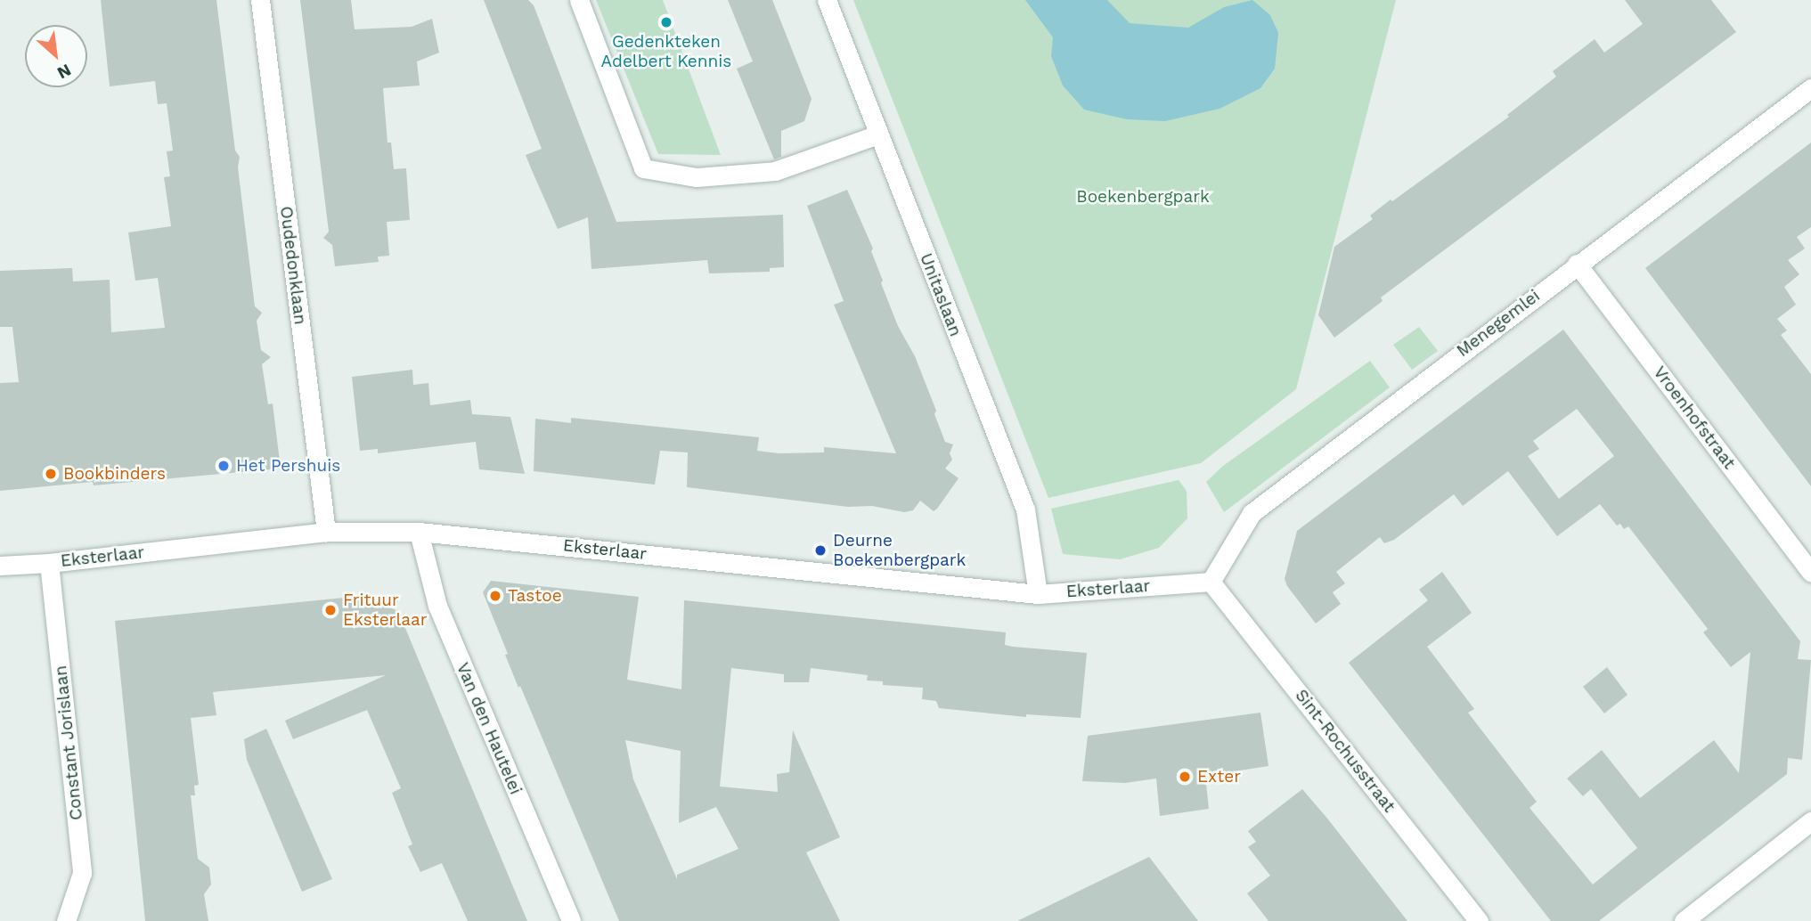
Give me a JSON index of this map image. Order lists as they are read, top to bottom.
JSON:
{
  "streets": {
    "street": [
      "Oudedonklaan",
      "Unitaslaan",
      "Menegemlei",
      "Vroenhofstraat",
      "Eksterlaar",
      "Van den Hautelei",
      "Constant Jorislaan",
      "Sint-Rochusstraat"
    ]
  },
  "crossings": [
    ["Oudedonklaan", "Eksterlaar"],
    ["Unitaslaan", "Eksterlaar"],
    ["Menegemlei", "Vroenhofstraat"],
    ["Menegemlei", "Eksterlaar"],
    ["Menegemlei", "Sint-Rochusstraat"],
    ["Eksterlaar", "Van den Hautelei"],
    ["Eksterlaar", "Constant Jorislaan"],
    ["Eksterlaar", "Sint-Rochusstraat"]
  ],
  "parks": ["Boekenbergpark"],
  "places": [
    "Gedenkteken Adelbert Kennis",
    "Het Pershuis",
    "Bookbinders",
    "Deurne Boekenbergpark",
    "Tastoe",
    "Frituur Eksterlaar",
    "Exter"
  ],
  "north": "bottom right"
}
